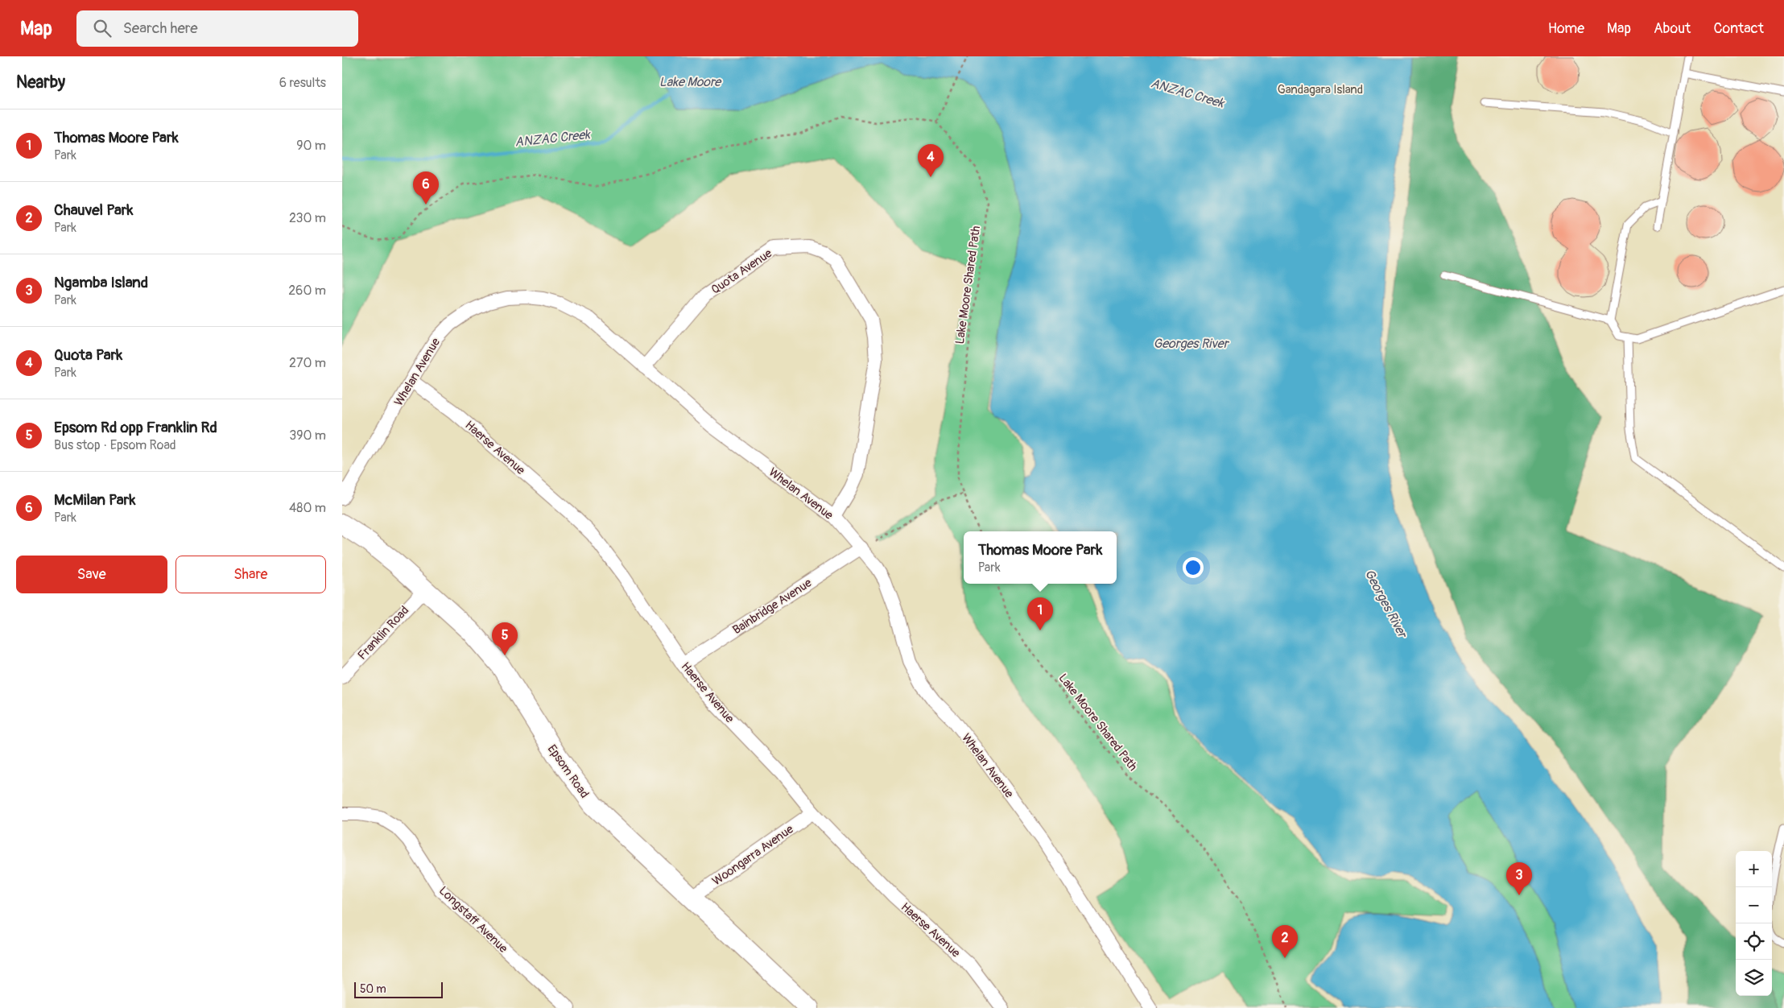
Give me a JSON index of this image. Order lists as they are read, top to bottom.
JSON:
{
  "streets": {
    "street": [
      "Quota Avenue",
      "Whelan Avenue",
      "Haerse Avenue",
      "Bainbridge Avenue",
      "Franklin Road",
      "Epsom Road",
      "Woongarra Avenue",
      "Longstaff Avenue"
    ],
    "path": ["Lake Moore Shared Path"]
  },
  "crossings": [
    ["Quota Avenue", "Whelan Avenue"],
    ["Whelan Avenue", "Haerse Avenue"],
    ["Whelan Avenue", "Bainbridge Avenue"],
    ["Haerse Avenue", "Bainbridge Avenue"],
    ["Haerse Avenue", "Woongarra Avenue"],
    ["Franklin Road", "Epsom Road"],
    ["Epsom Road", "Woongarra Avenue"]
  ],
  "water": ["Lake Moore", "ANZAC Creek", "Georges River"],
  "parks": ["Gandagara Island"],
  "scale_bar": "50 m",
  "page": {
    "header": "Map",
    "search": "Search here",
    "nav": [
      "Home",
      "Map",
      "About",
      "Contact"
    ],
    "heading": ["Nearby", "6 results"],
    "list": [
      {
        "mark": "1",
        "name": "Thomas Moore Park",
        "note": "Park",
        "value": "90 m"
      },
      {
        "mark": "2",
        "name": "Chauvel Park",
        "note": "Park",
        "value": "230 m"
      },
      {
        "mark": "3",
        "name": "Ngamba Island",
        "note": "Park",
        "value": "260 m"
      },
      {
        "mark": "4",
        "name": "Quota Park",
        "note": "Park",
        "value": "270 m"
      },
      {
        "mark": "5",
        "name": "Epsom Rd opp Franklin Rd",
        "note": "Bus stop · Epsom Road",
        "value": "390 m"
      },
      {
        "mark": "6",
        "name": "McMilan Park",
        "note": "Park",
        "value": "480 m"
      }
    ],
    "pins": [
      "4",
      "6",
      "1",
      "5",
      "3",
      "2"
    ],
    "popup": ["Thomas Moore Park", "Park"],
    "buttons": ["Save", "Share"],
    "map_buttons": ["+", "−"],
    "scale": "50 m"
  }
}
